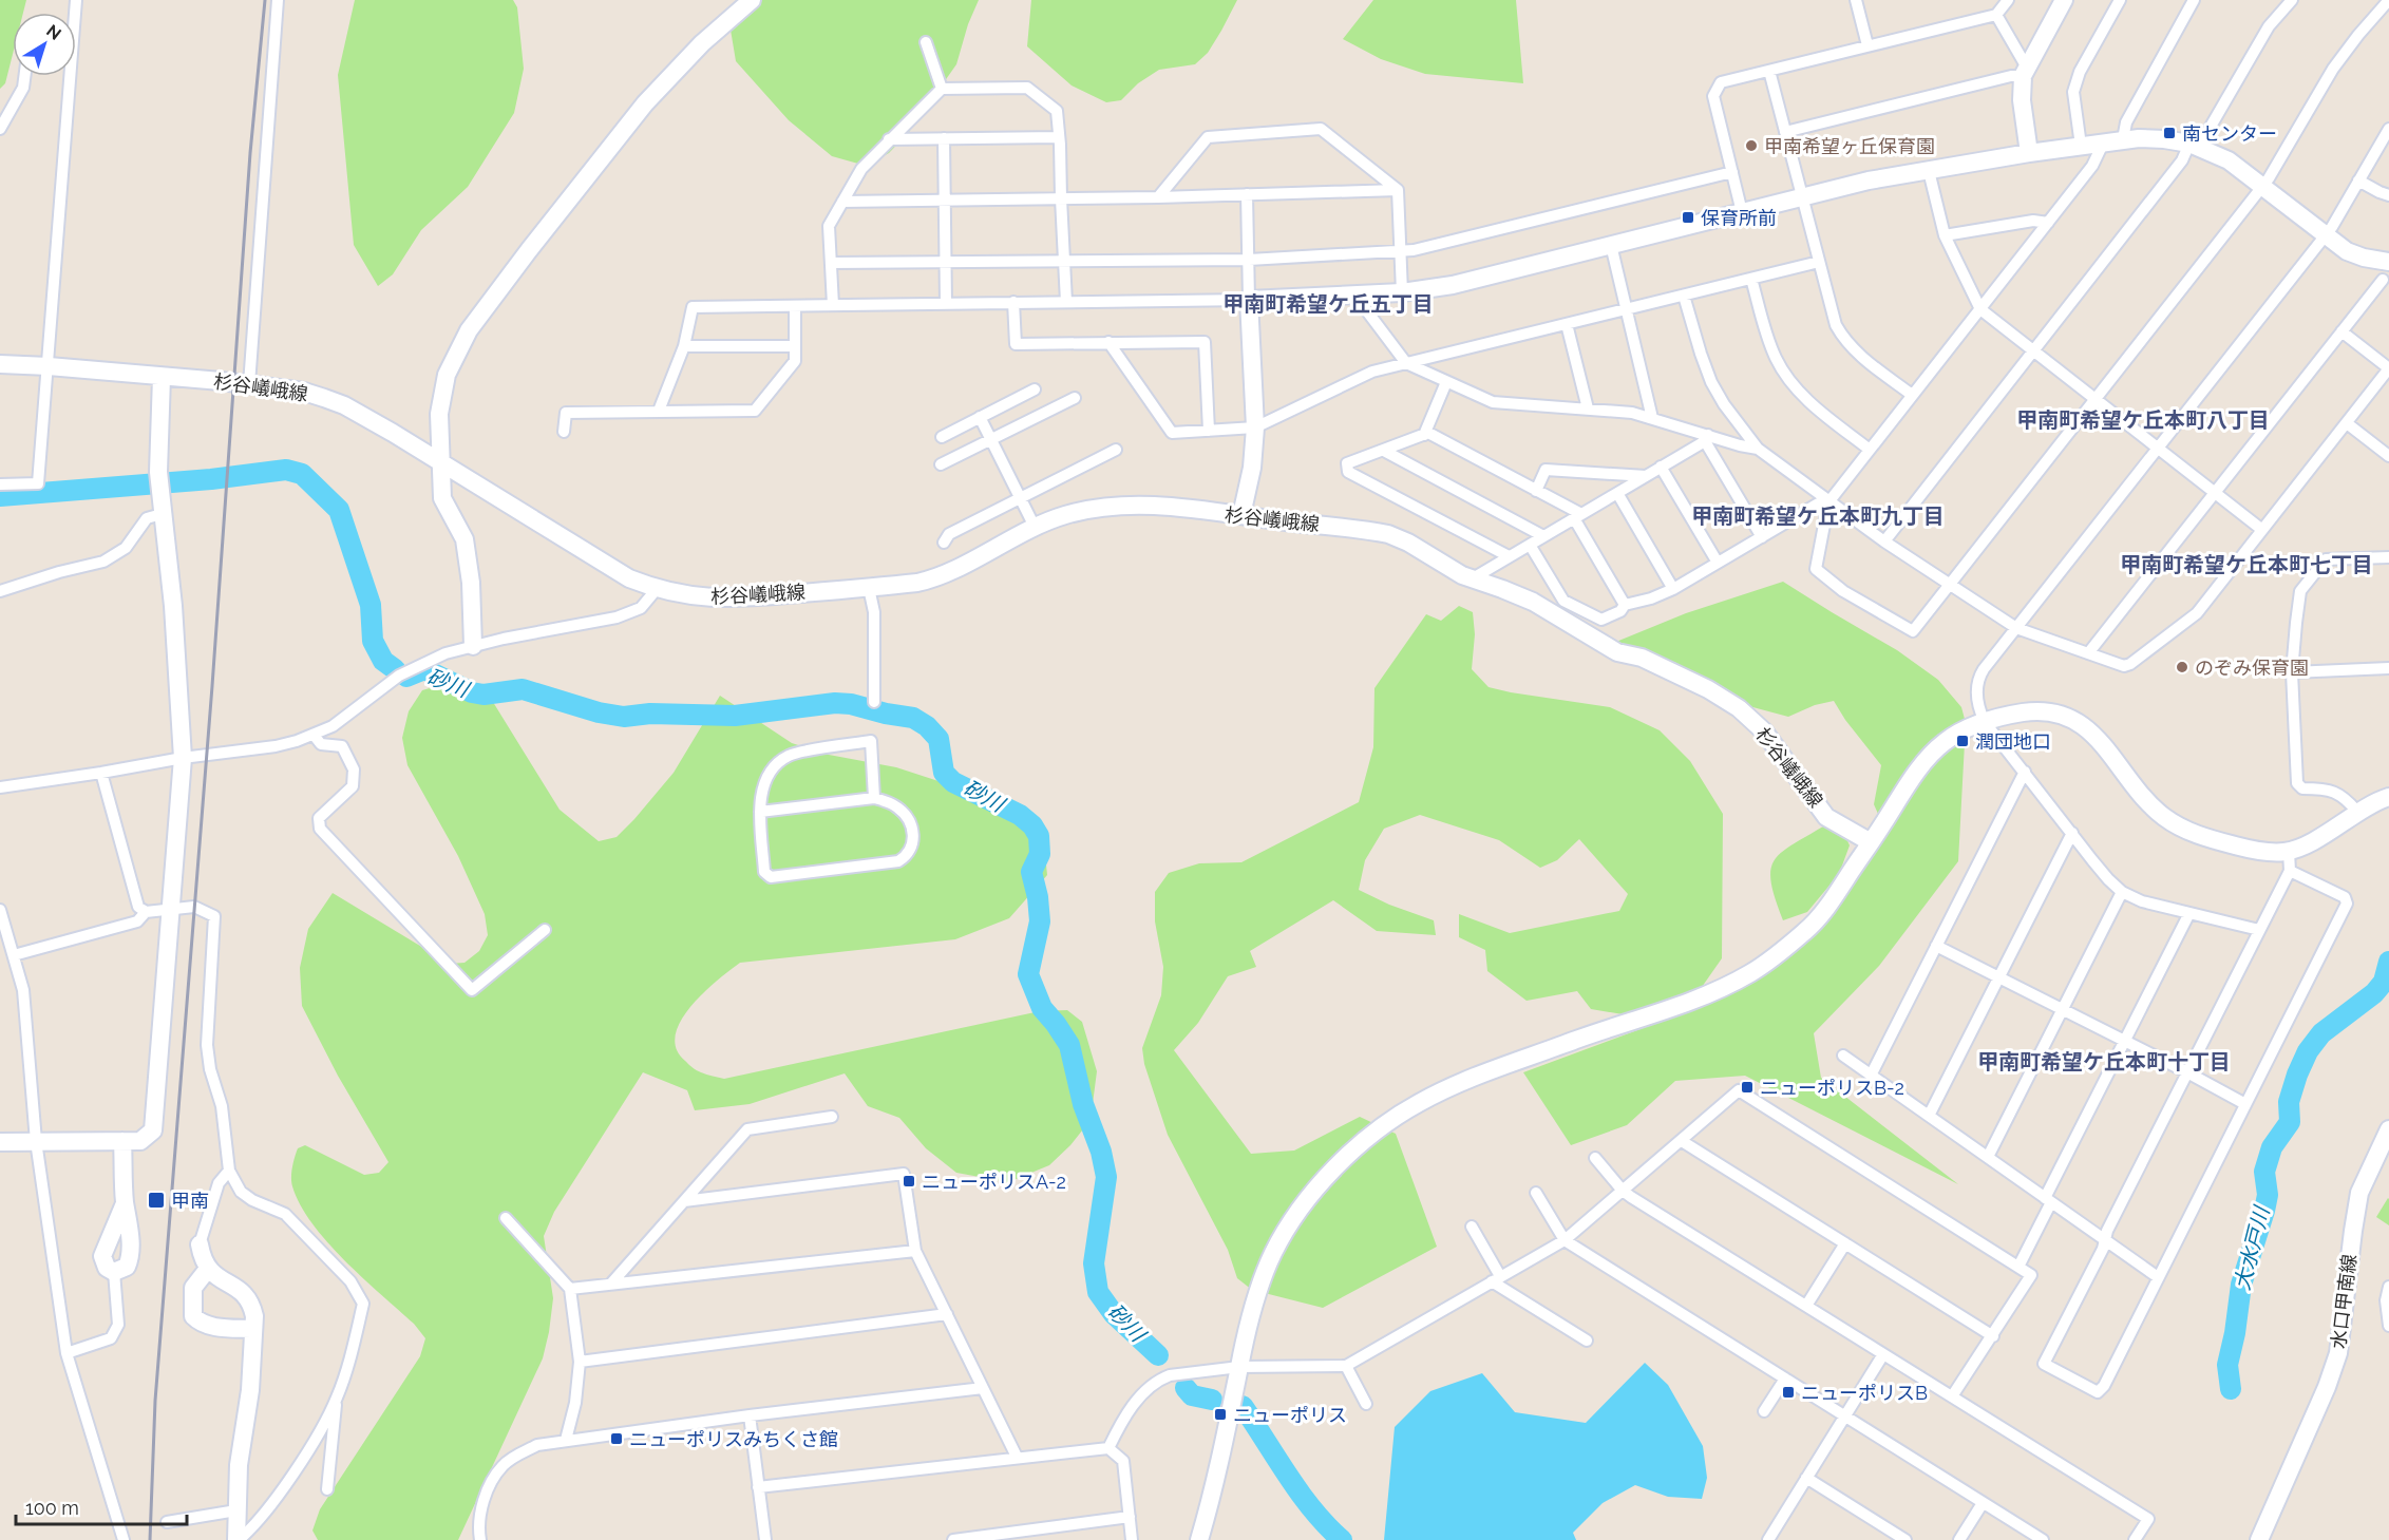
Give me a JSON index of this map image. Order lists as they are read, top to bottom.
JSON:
{
  "streets": {
    "street": ["杉谷嶬峨線", "水口甲南線"]
  },
  "districts": [
    "甲南町希望ケ丘五丁目",
    "甲南町希望ケ丘本町八丁目",
    "甲南町希望ケ丘本町九丁目",
    "甲南町希望ケ丘本町七丁目",
    "甲南町希望ケ丘本町十丁目"
  ],
  "water": ["砂川", "大水戸川"],
  "places": {
    "transit": [
      "南センター",
      "保育所前",
      "潤団地口",
      "ニューポリスB-2",
      "ニューポリスA-2",
      "甲南",
      "ニューポリスB",
      "ニューポリス",
      "ニューポリスみちくさ館"
    ],
    "other": ["甲南希望ヶ丘保育園", "のぞみ保育園"]
  },
  "scale_bar": "100 m",
  "north": "top right"
}
